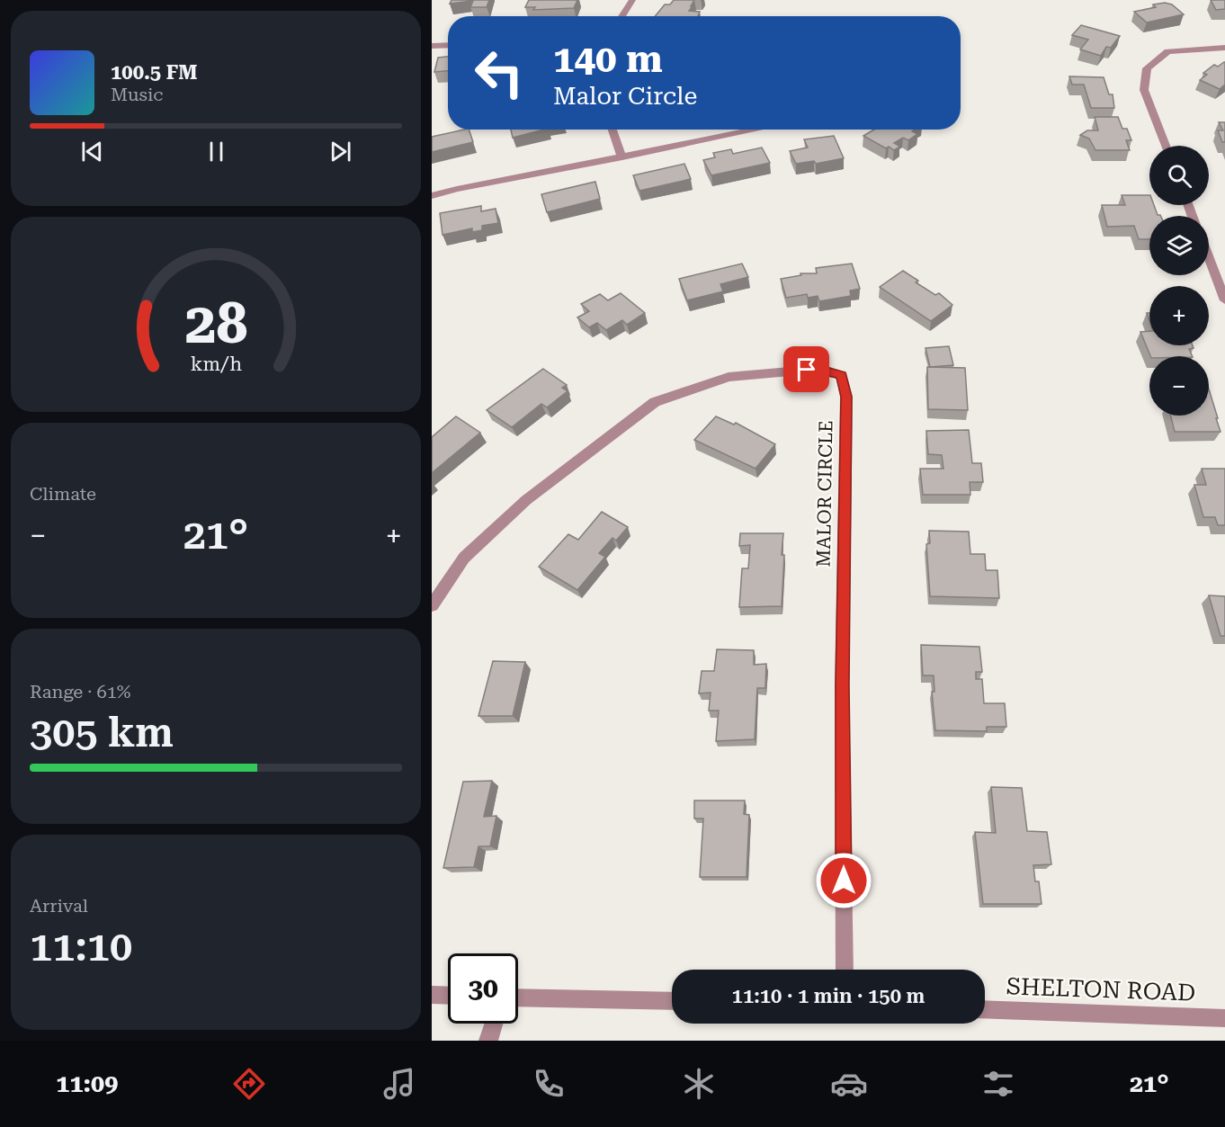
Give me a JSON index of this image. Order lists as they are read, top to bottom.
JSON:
{
  "streets": {
    "street": ["MALOR CIRCLE", "SHELTON ROAD"]
  },
  "page": {
    "turn": ["140 m", "Malor Circle"],
    "song": ["100.5 FM", "Music"],
    "map_buttons": ["+", "−"],
    "tile": [
      "Climate",
      ["Range · 61%", "305 km"],
      ["Arrival", "11:10"]
    ],
    "heat": ["−", "21°", "+"],
    "limit": "30",
    "trip": "11:10 · 1 min · 150 m",
    "tabs": ["11:09", "21°"],
    "gauge": ["28", "km/h"]
  }
}
